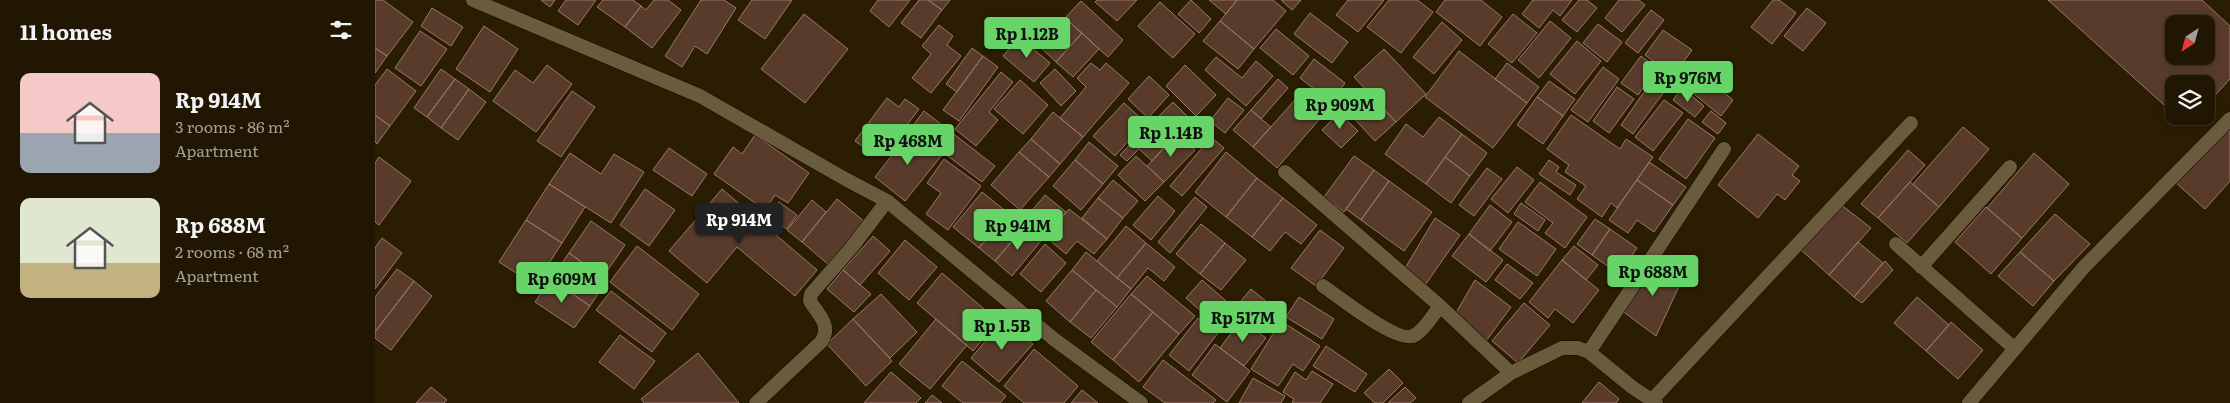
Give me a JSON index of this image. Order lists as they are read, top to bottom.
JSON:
{
  "north": "bottom left",
  "page": {
    "heading": "11 homes",
    "price": [
      "Rp 1.12B",
      "Rp 976M",
      "Rp 909M",
      "Rp 1.14B",
      "Rp 468M",
      "Rp 914M",
      "Rp 941M",
      "Rp 688M",
      "Rp 609M",
      "Rp 517M",
      "Rp 1.5B"
    ],
    "list": [
      {
        "name": "Rp 914M",
        "note": "3 rooms · 86 m² · Apartment"
      },
      {
        "name": "Rp 688M",
        "note": "2 rooms · 68 m² · Apartment"
      }
    ]
  }
}
